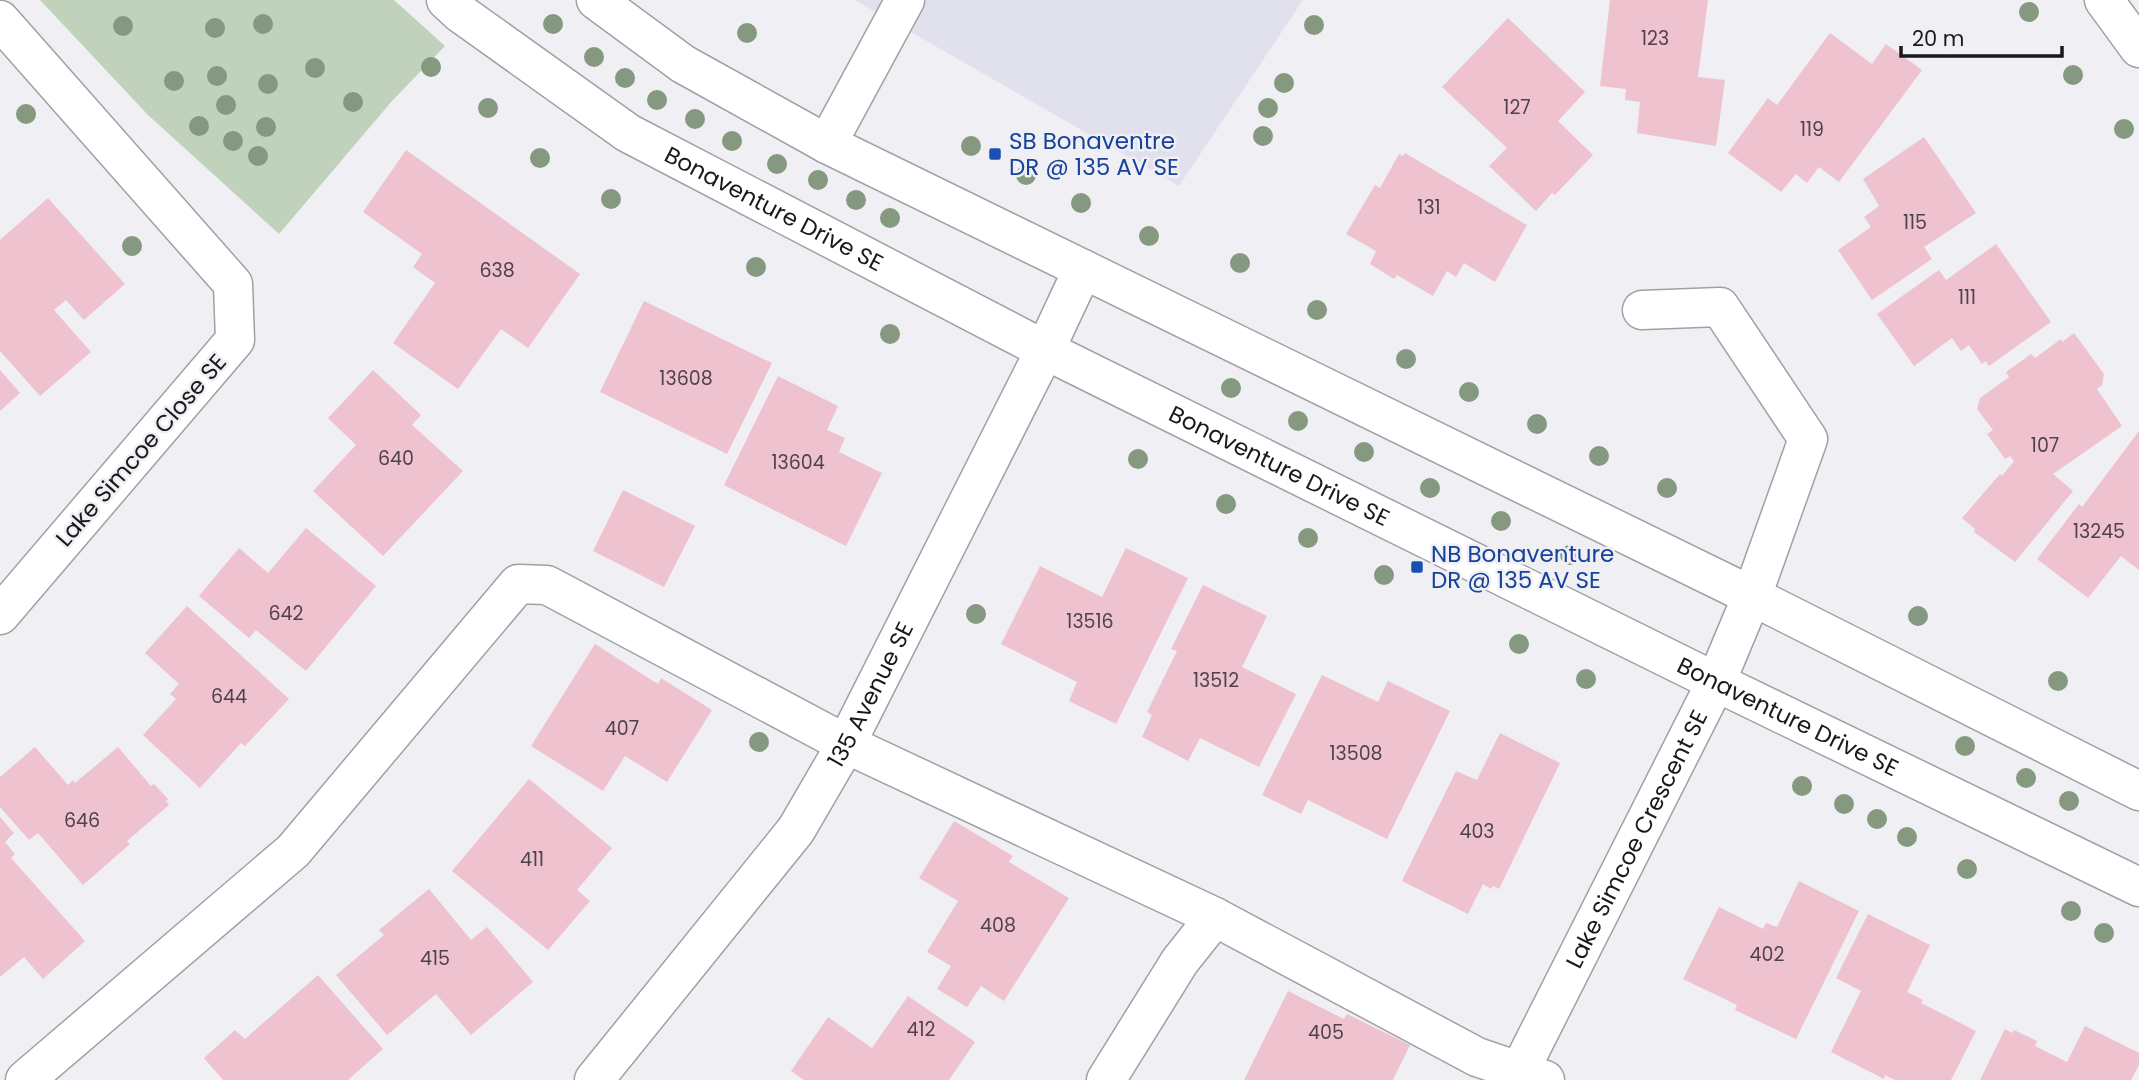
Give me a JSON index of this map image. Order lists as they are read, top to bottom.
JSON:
{
  "streets": {
    "street": [
      "Bonaventure Drive SE",
      "Lake Simcoe Close SE",
      "135 Avenue SE",
      "Lake Simcoe Crescent SE"
    ]
  },
  "crossings": [
    ["Bonaventure Drive SE", "135 Avenue SE"],
    ["Bonaventure Drive SE", "Lake Simcoe Crescent SE"]
  ],
  "places": {
    "transit": ["SB Bonaventre DR @ 135 AV SE", "NB Bonaventure DR @ 135 AV SE"]
  },
  "house_numbers": [
    "123",
    "127",
    "119",
    "131",
    "115",
    "638",
    "111",
    "13608",
    "107",
    "640",
    "13604",
    "13245",
    "642",
    "13516",
    "13512",
    "644",
    "407",
    "13508",
    "646",
    "403",
    "411",
    "408",
    "402",
    "415",
    "412",
    "405"
  ],
  "scale_bar": "20 m"
}
